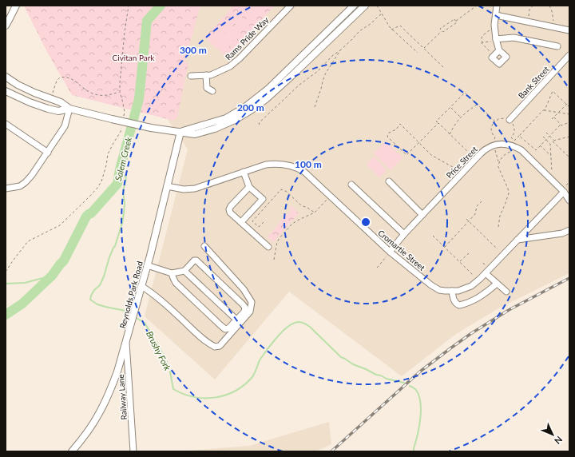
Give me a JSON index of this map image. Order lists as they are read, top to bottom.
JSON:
{
  "streets": {
    "main road": ["Reynolds Park Road"],
    "street": [
      "Rams Pride Way",
      "Bank Street",
      "Price Street",
      "Cromartie Street",
      "Railway Lane"
    ]
  },
  "crossings": [
    ["Price Street", "Cromartie Street"],
    ["Cromartie Street", "Reynolds Park Road"],
    ["Reynolds Park Road", "Railway Lane"]
  ],
  "water": ["Salem Creek", "Brushy Fork"],
  "parks": ["Civitan Park"],
  "north": "bottom right",
  "rings": ["300 m", "200 m", "100 m"]
}
